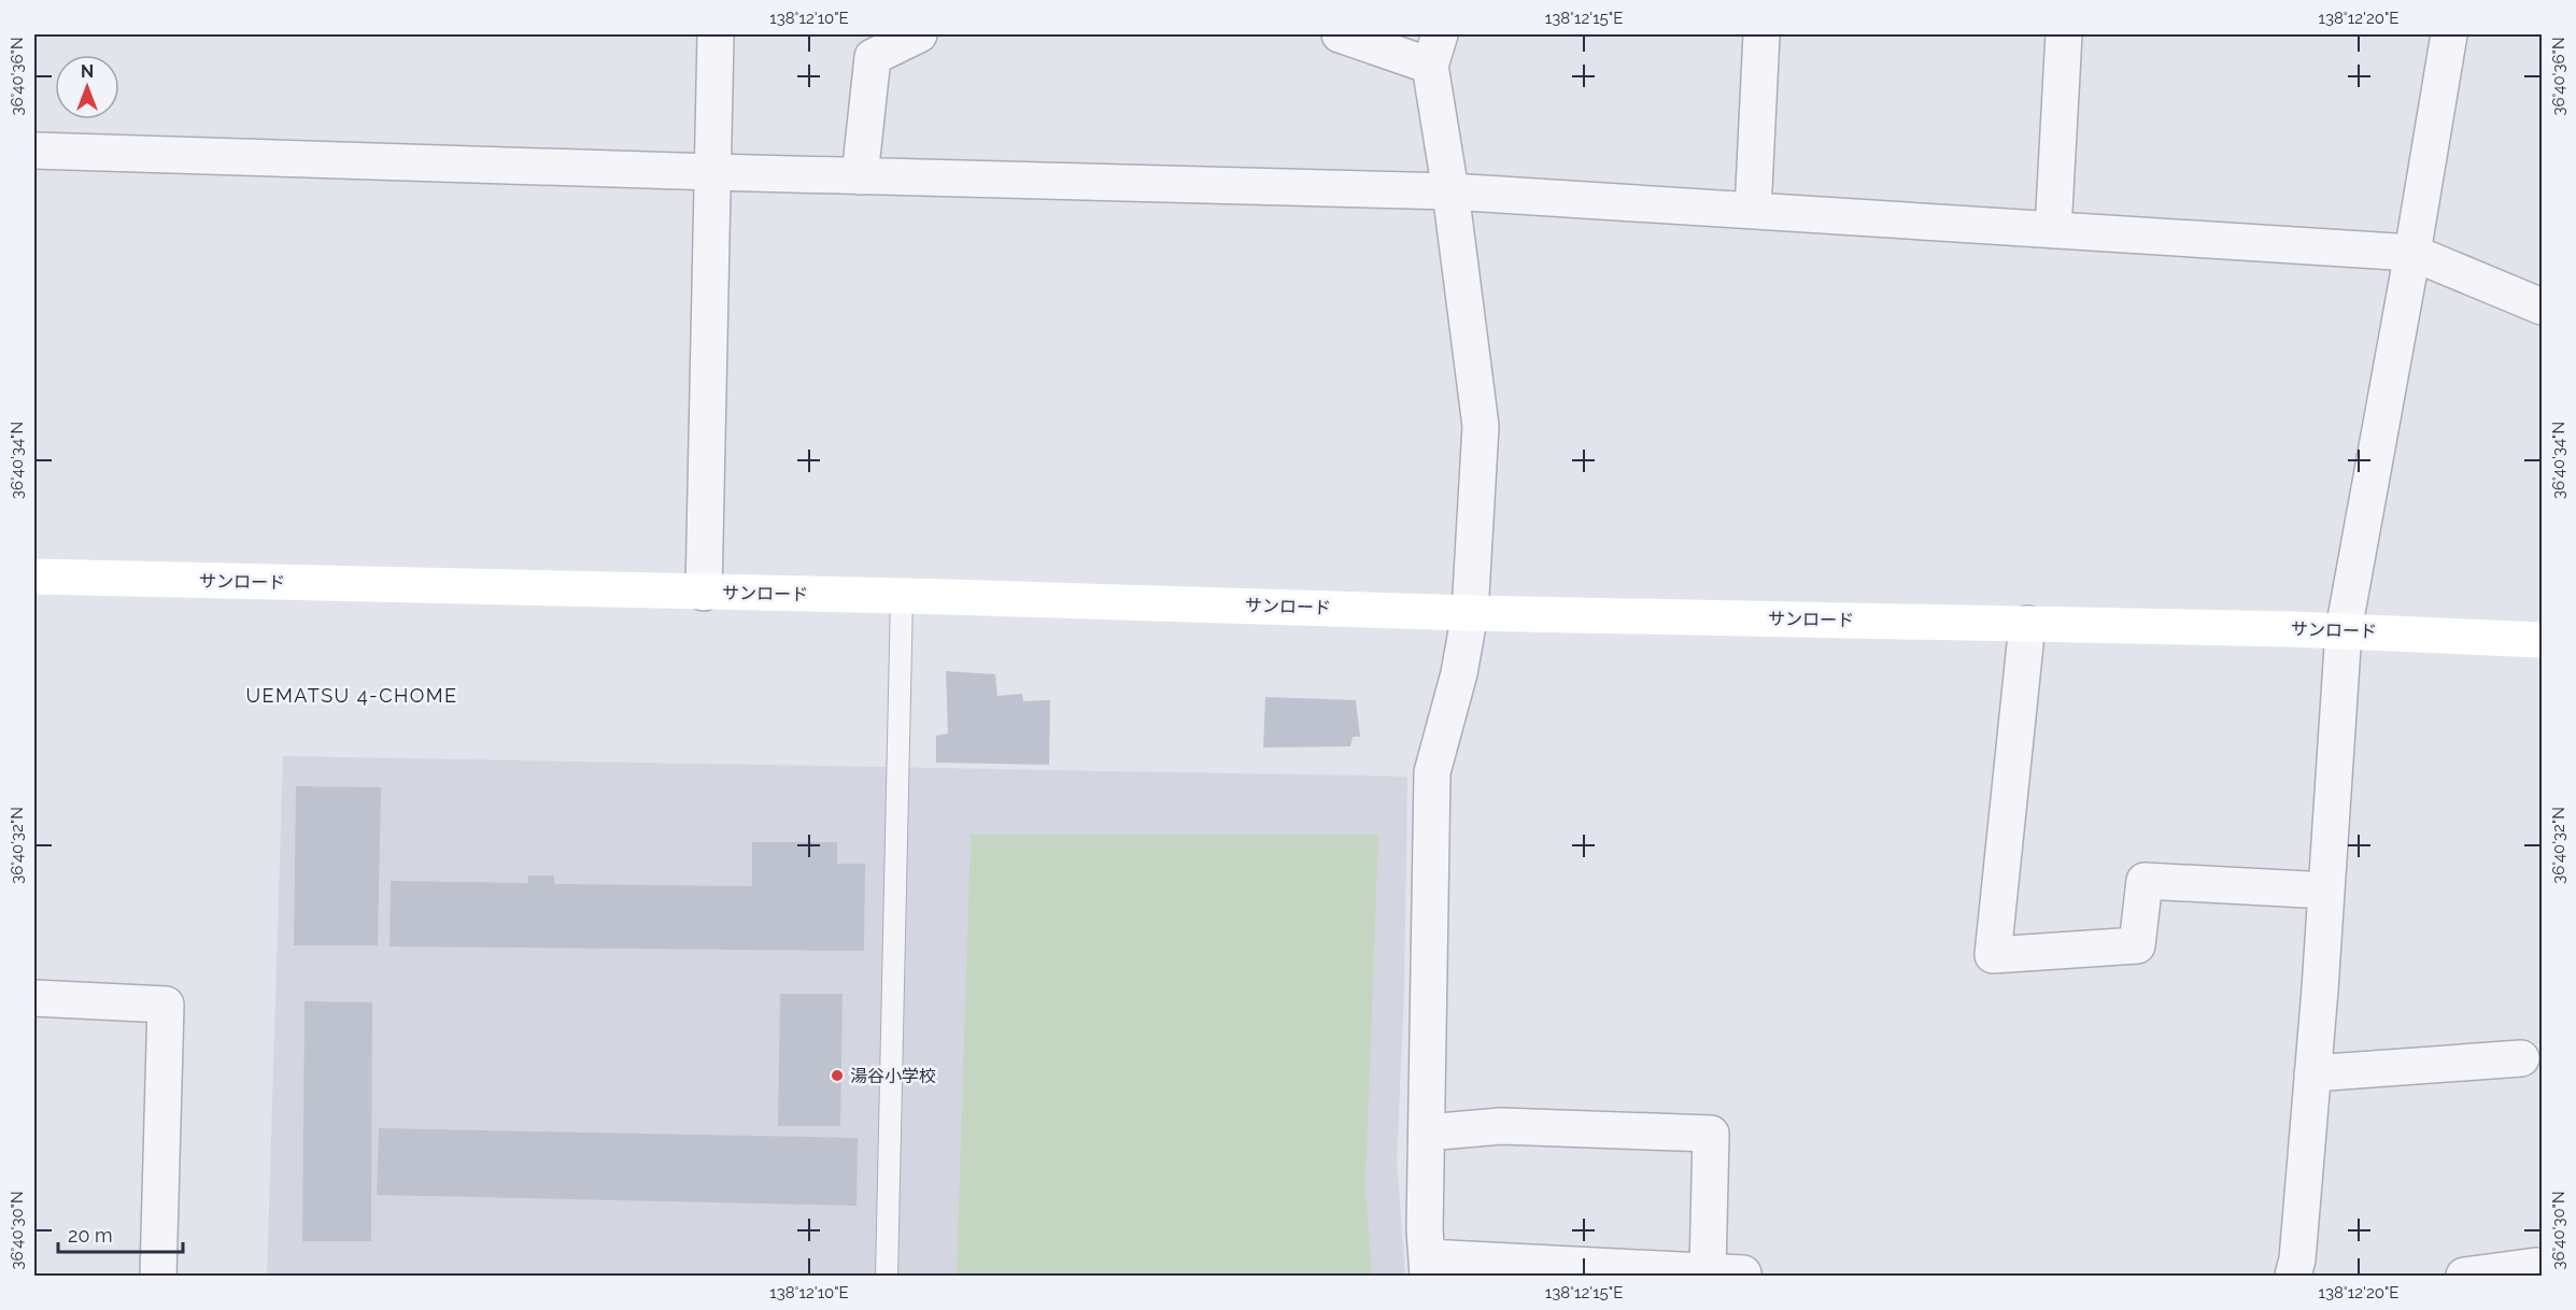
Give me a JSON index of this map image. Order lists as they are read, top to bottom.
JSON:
{
  "streets": {
    "street": ["サンロード"]
  },
  "districts": ["UEMATSU 4-CHOME"],
  "places": ["湯谷小学校"],
  "scale_bar": "20 m",
  "north": "top",
  "coordinates": [
    "138°12'10\"E",
    "138°12'15\"E",
    "138°12'20\"E",
    "36°40'36\"N",
    "36°40'34\"N",
    "36°40'32\"N",
    "36°40'30\"N"
  ]
}
